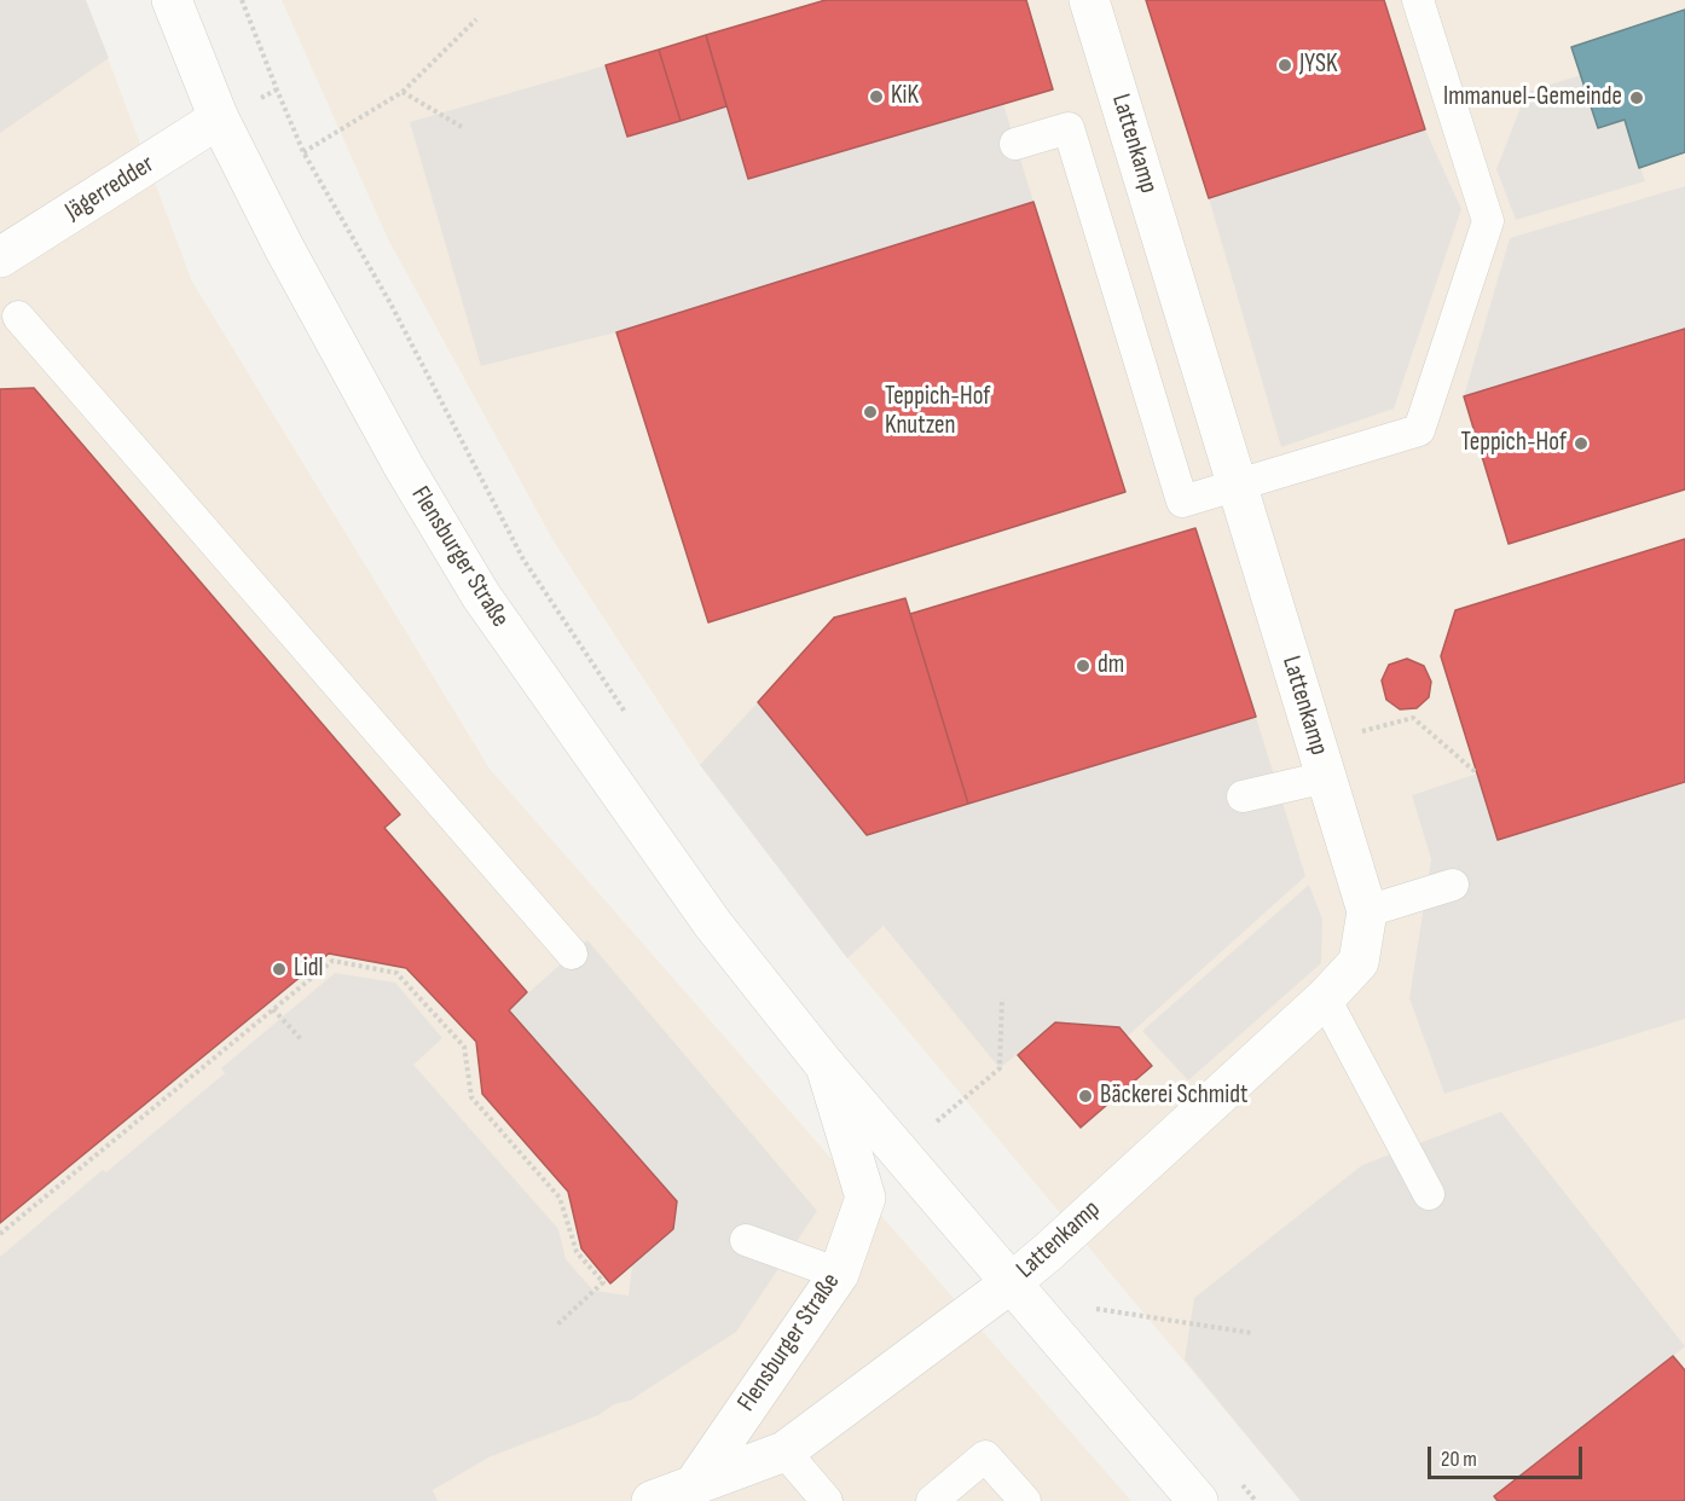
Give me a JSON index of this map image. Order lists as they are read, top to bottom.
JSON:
{
  "streets": {
    "street": ["Lattenkamp", "Jägerredder", "Flensburger Straße"]
  },
  "crossings": [
    ["Lattenkamp", "Flensburger Straße"],
    ["Jägerredder", "Flensburger Straße"]
  ],
  "places": [
    "JYSK",
    "KiK",
    "Immanuel-Gemeinde",
    "Teppich-Hof Knutzen",
    "Teppich-Hof",
    "dm",
    "Lidl",
    "Bäckerei Schmidt"
  ],
  "scale_bar": "20 m"
}
